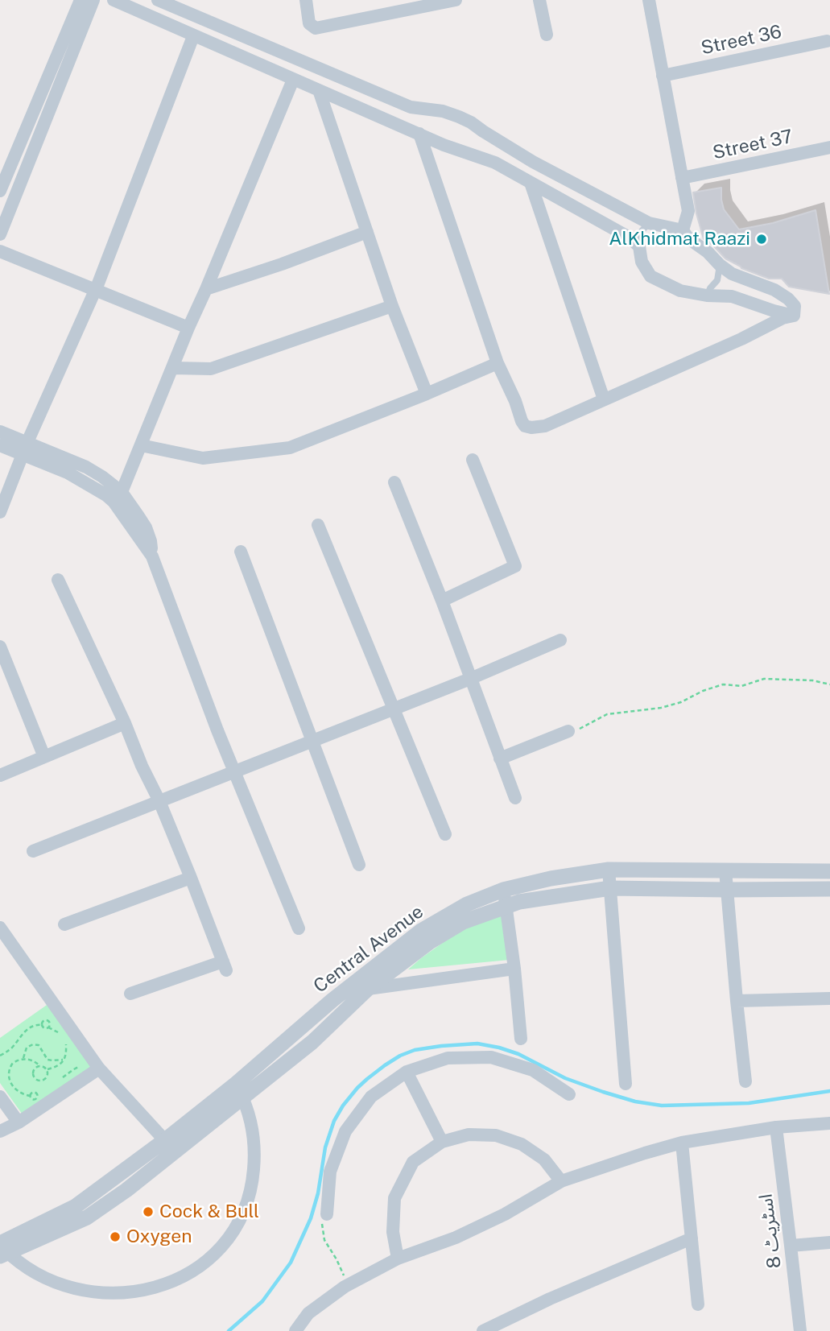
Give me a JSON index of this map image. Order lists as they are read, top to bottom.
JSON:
{
  "streets": {
    "street": [
      "Street 36",
      "Street 37",
      "Central Avenue",
      "اسٹریٹ 8"
    ]
  },
  "places": ["AlKhidmat Raazi", "Cock & Bull", "Oxygen"]
}
